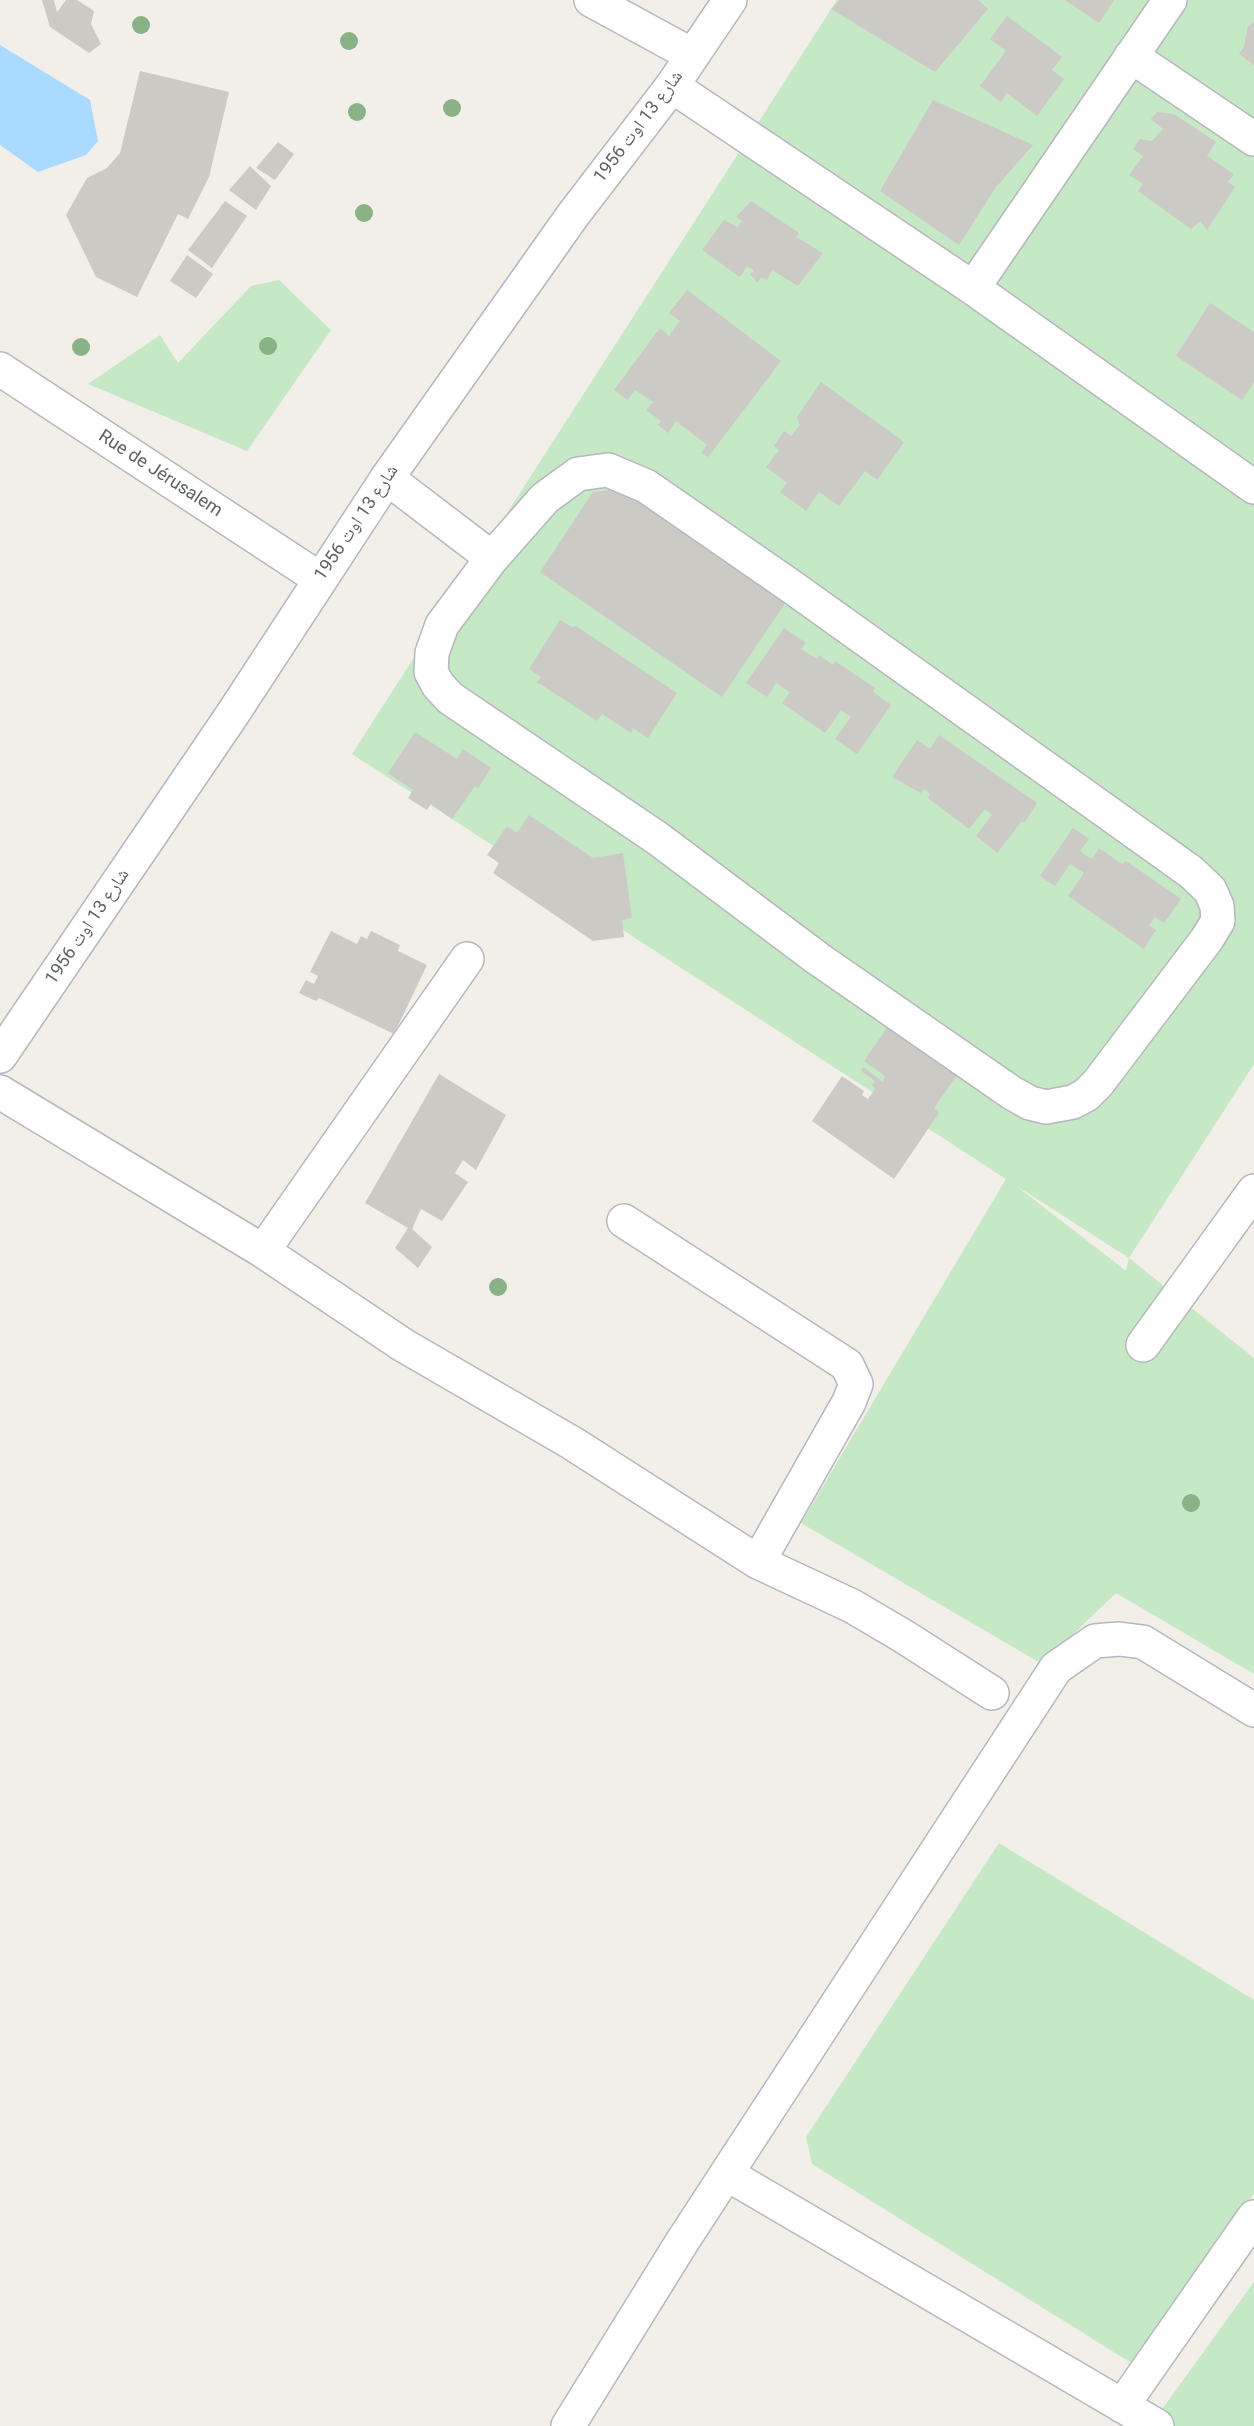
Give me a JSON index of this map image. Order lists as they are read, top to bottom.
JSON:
{
  "streets": {
    "street": ["شارع 13 اوت 1956", "Rue de Jérusalem"]
  },
  "crossings": [
    ["شارع 13 اوت 1956", "Rue de Jérusalem"]
  ]
}
